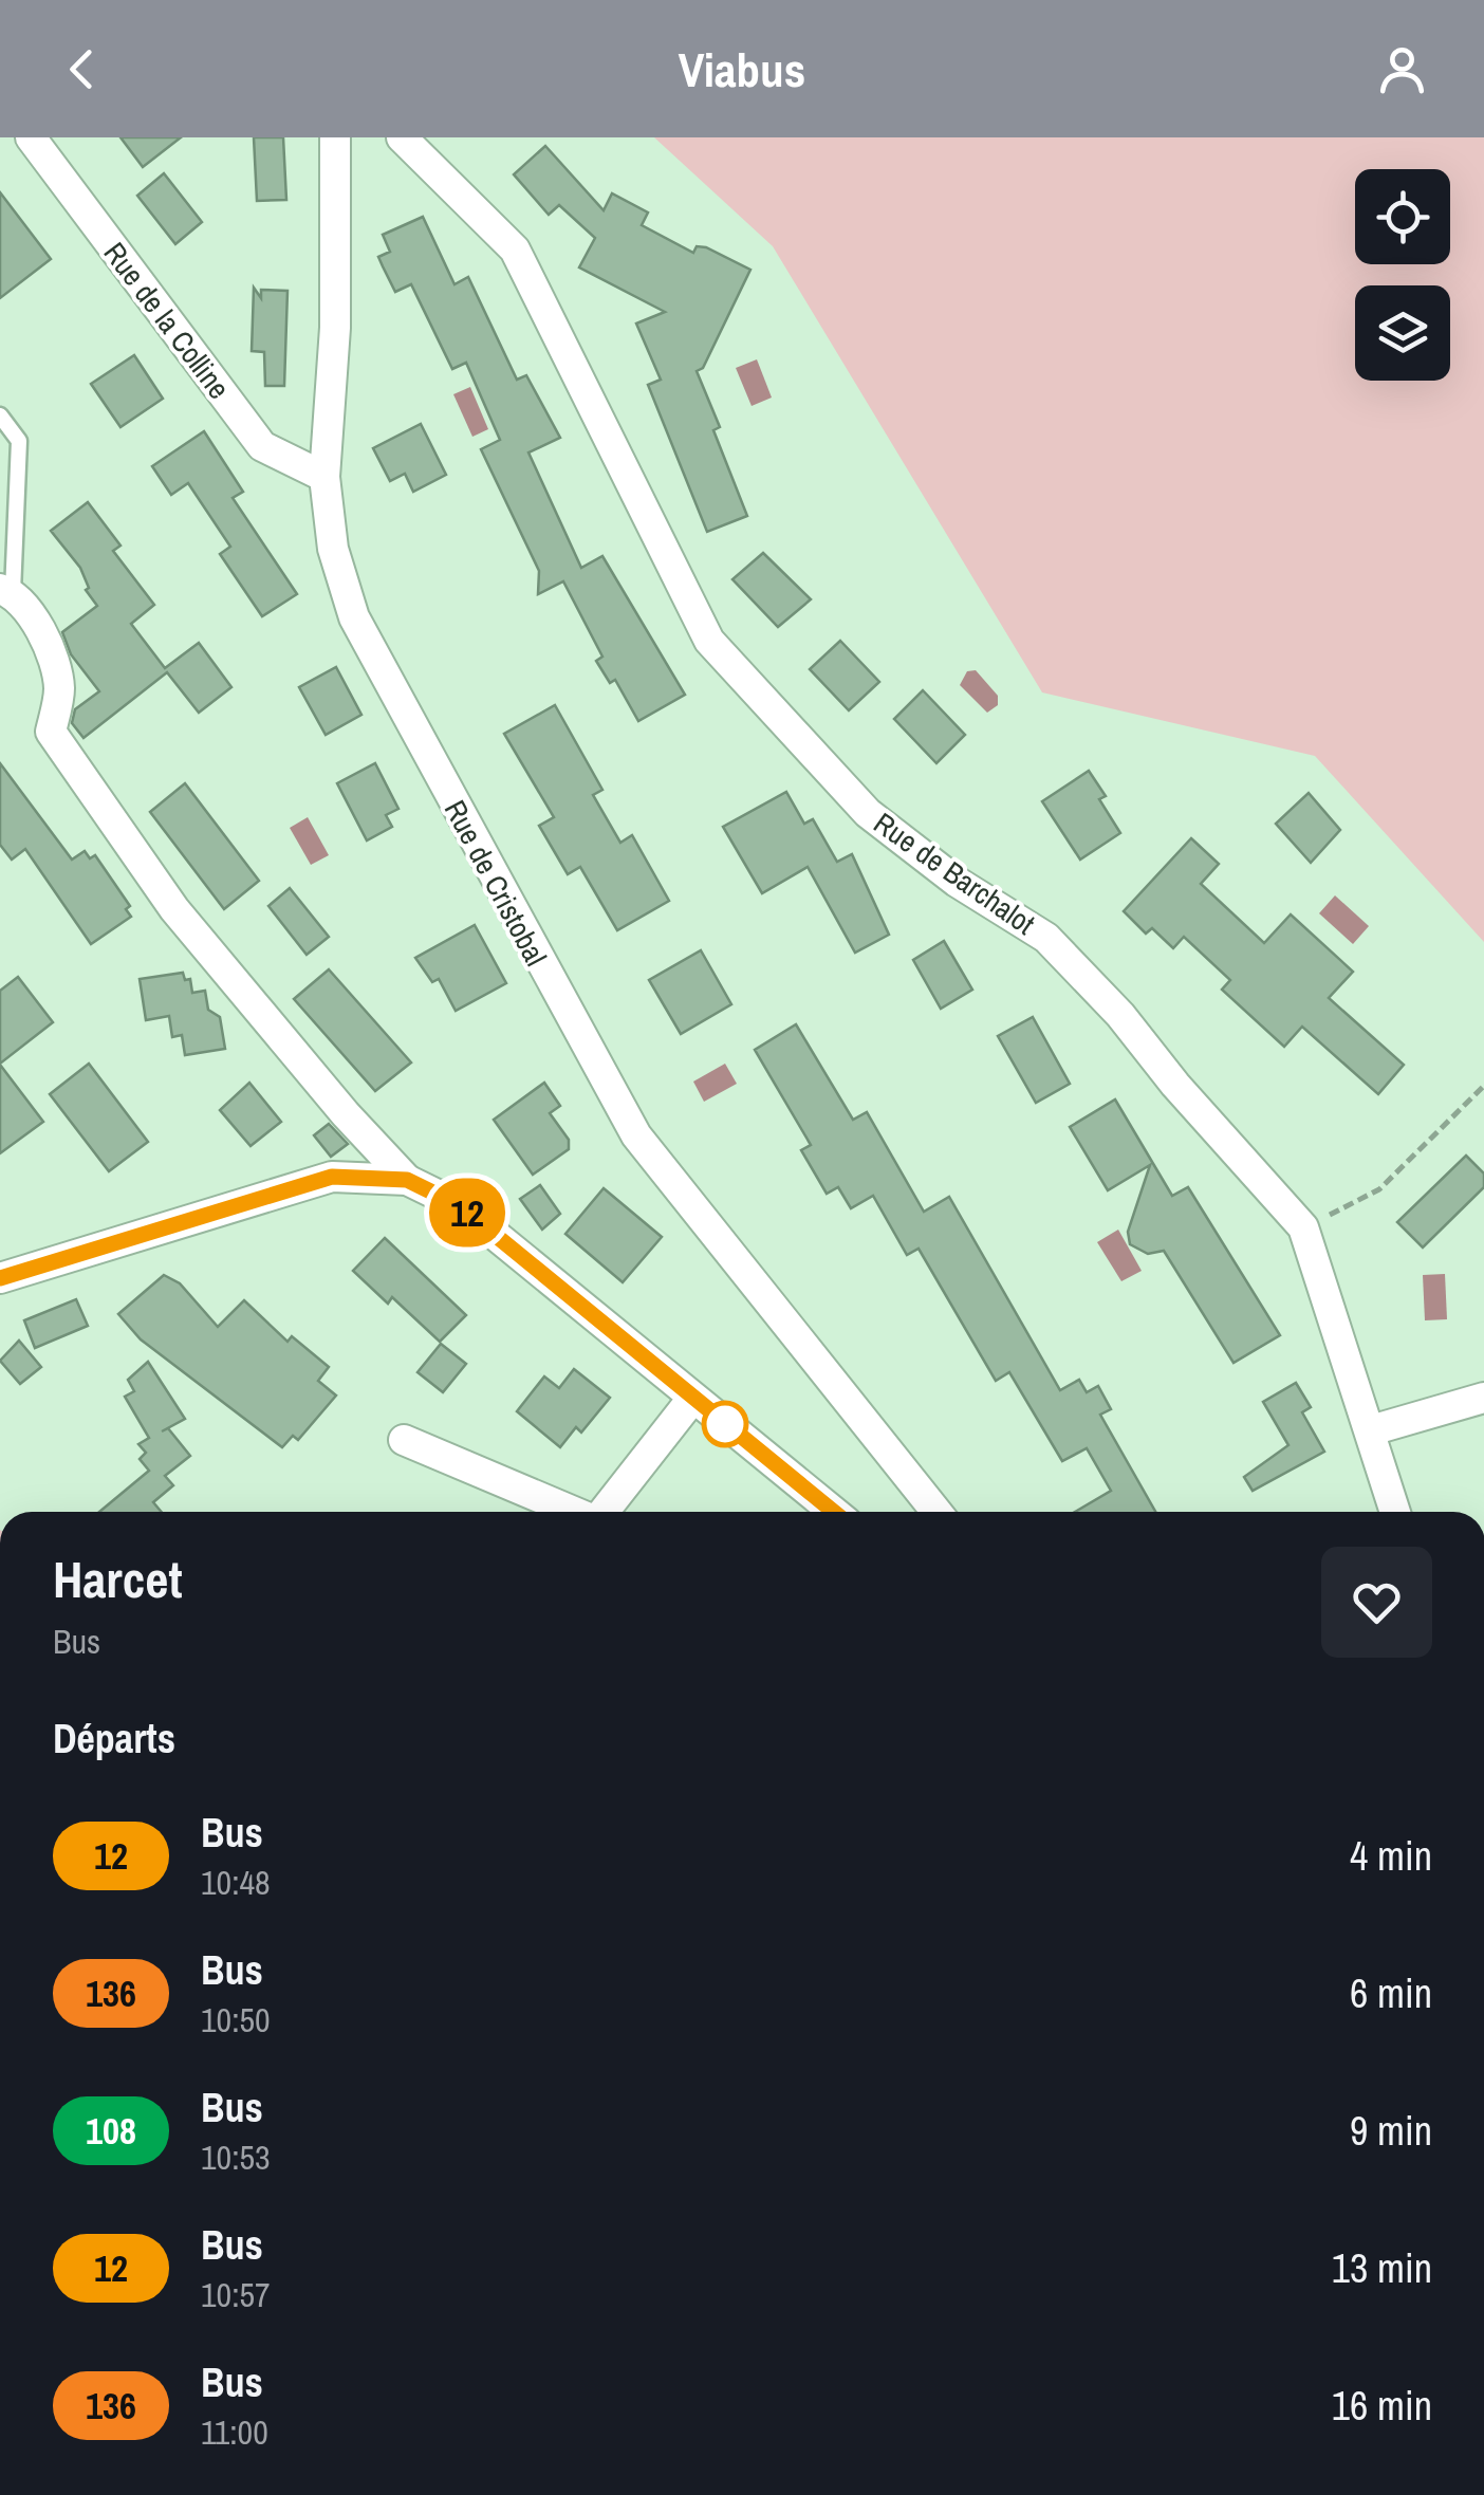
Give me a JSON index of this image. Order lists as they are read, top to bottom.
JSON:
{
  "streets": {
    "street": ["Rue de la Colline", "Rue de Barchalot", "Rue de Cristobal"]
  },
  "crossings": [
    ["Rue de la Colline", "Rue de Cristobal"]
  ],
  "lines": ["bus line 12"],
  "page": {
    "header": "Viabus",
    "on_map": "12",
    "heading": [
      ["Harcet", "Bus"],
      "Départs"
    ],
    "list": [
      {
        "mark": "12",
        "name": "Bus",
        "note": "10:48",
        "value": "4 min"
      },
      {
        "mark": "136",
        "name": "Bus",
        "note": "10:50",
        "value": "6 min"
      },
      {
        "mark": "108",
        "name": "Bus",
        "note": "10:53",
        "value": "9 min"
      },
      {
        "mark": "12",
        "name": "Bus",
        "note": "10:57",
        "value": "13 min"
      },
      {
        "mark": "136",
        "name": "Bus",
        "note": "11:00",
        "value": "16 min"
      }
    ]
  }
}
